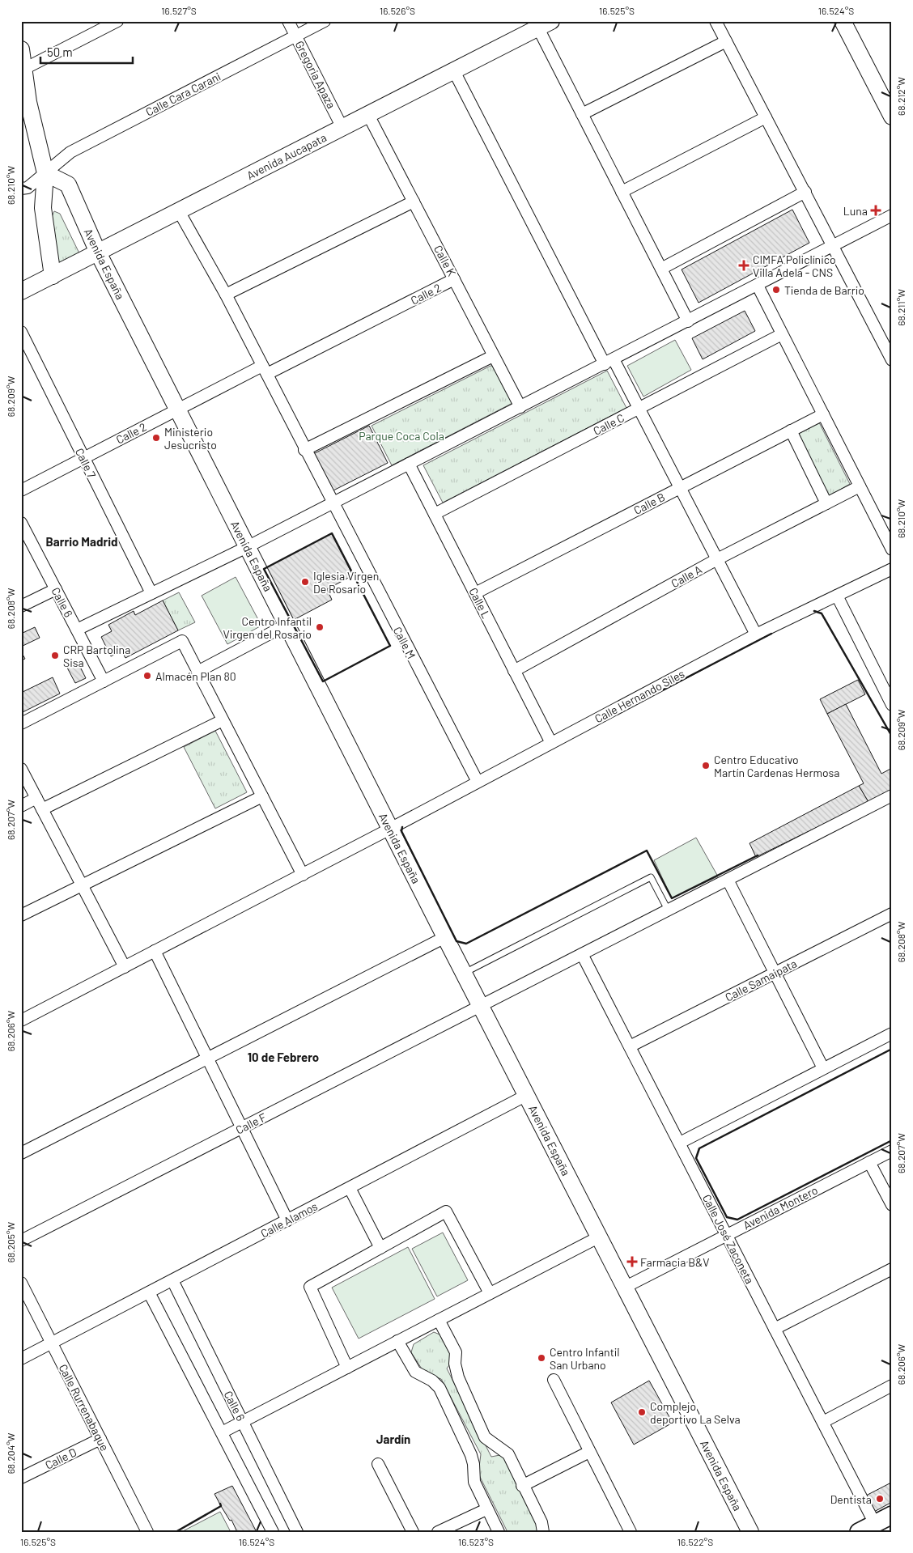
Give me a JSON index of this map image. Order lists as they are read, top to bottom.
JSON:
{
  "streets": {
    "street": [
      "Gregoria Apaza",
      "Calle Cara Carani",
      "Avenida Aucapata",
      "Calle K",
      "Avenida España",
      "Calle 2",
      "Calle C",
      "Calle 7",
      "Calle B",
      "Calle A",
      "Calle 6",
      "Calle L",
      "Calle M",
      "Calle Hernando Siles",
      "Calle Samaipata",
      "Calle F",
      "Avenida Montero",
      "Calle Alamos",
      "Calle José Zaconeta",
      "Calle Rurrenabaque",
      "Calle D"
    ]
  },
  "crossings": [
    ["Gregoria Apaza", "Calle Cara Carani"],
    ["Gregoria Apaza", "Avenida Aucapata"],
    ["Calle Cara Carani", "Avenida España"],
    ["Avenida Aucapata", "Calle K"],
    ["Avenida Aucapata", "Avenida España"],
    ["Avenida Aucapata", "Calle M"],
    ["Calle K", "Calle 2"],
    ["Avenida España", "Calle 2"],
    ["Avenida España", "Calle Hernando Siles"],
    ["Avenida España", "Calle F"],
    ["Avenida España", "Avenida Montero"],
    ["Avenida España", "Calle Alamos"],
    ["Calle 2", "Calle 7"],
    ["Calle 2", "Calle M"],
    ["Calle C", "Calle L"],
    ["Calle B", "Calle L"],
    ["Calle A", "Calle L"],
    ["Calle 6", "Calle Alamos"],
    ["Calle L", "Calle Hernando Siles"],
    ["Calle M", "Calle Hernando Siles"],
    ["Calle Samaipata", "Calle José Zaconeta"],
    ["Calle F", "Calle José Zaconeta"],
    ["Avenida Montero", "Calle José Zaconeta"],
    ["Calle Alamos", "Calle Rurrenabaque"],
    ["Calle Rurrenabaque", "Calle D"]
  ],
  "districts": ["Barrio Madrid", "10 de Febrero", "Jardín"],
  "parks": ["Parque Coca Cola"],
  "places": {
    "health": ["Luna", "CIMFA Policlínico Villa Adela - CNS", "Farmacia B&V"],
    "other": [
      "Tienda de Barrio",
      "Ministerio Jesucristo",
      "Iglesia Virgen De Rosario",
      "Centro Infantil Virgen del Rosario",
      "CRP Bartolina Sisa",
      "Almacén Plan 80",
      "Centro Educativo Martín Cardenas Hermosa",
      "Centro Infantil San Urbano",
      "Complejo deportivo La Selva",
      "Dentista"
    ]
  },
  "scale_bar": "50 m",
  "coordinates": [
    "16.527°S",
    "16.526°S",
    "16.525°S",
    "16.524°S",
    "68.212°W",
    "68.210°W",
    "68.211°W",
    "68.209°W",
    "68.208°W",
    "68.207°W",
    "68.206°W",
    "68.205°W",
    "68.204°W",
    "16.523°S",
    "16.522°S"
  ]
}
